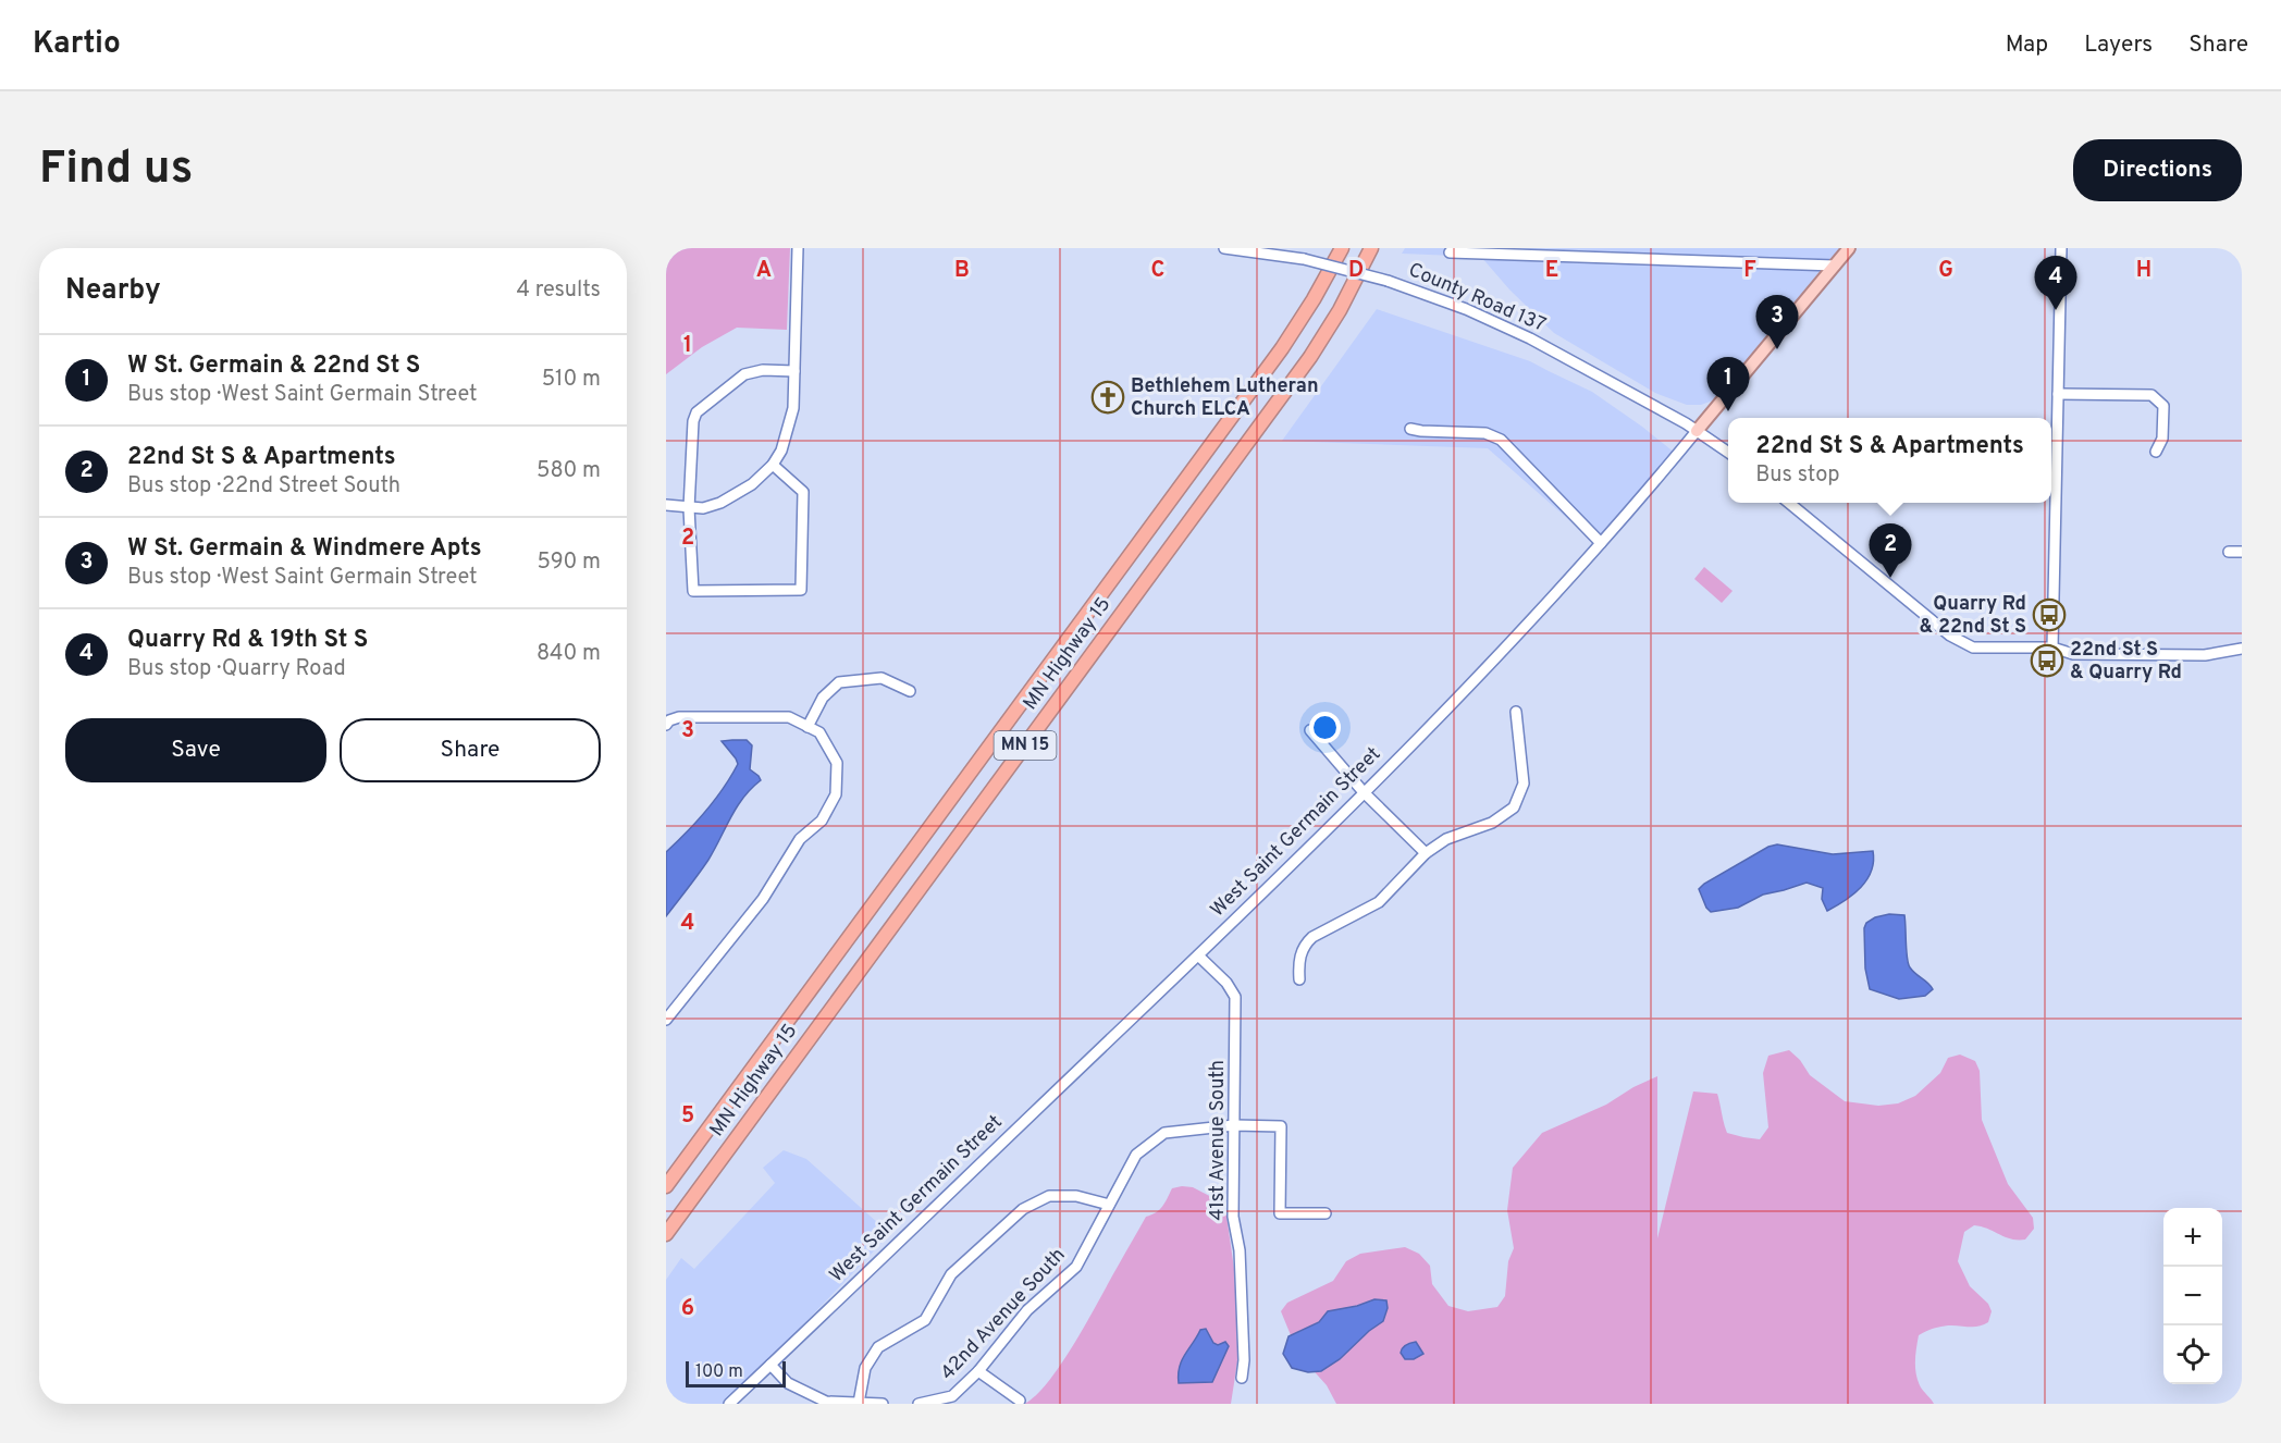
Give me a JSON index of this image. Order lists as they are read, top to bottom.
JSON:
{
  "streets": {
    "highway": ["MN Highway 15", "MN 15"],
    "main road": ["West Saint Germain Street"],
    "street": ["County Road 137", "41st Avenue South", "42nd Avenue South"]
  },
  "crossings": [
    ["County Road 137", "West Saint Germain Street"],
    ["West Saint Germain Street", "41st Avenue South"],
    ["41st Avenue South", "42nd Avenue South"]
  ],
  "places": {
    "church": ["Bethlehem Lutheran Church ELCA"],
    "bus stop": ["Quarry Rd & 22nd St S", "22nd St S & Quarry Rd"]
  },
  "scale_bar": "100 m",
  "page": {
    "header": "Kartio",
    "nav": ["Map", "Layers", "Share"],
    "buttons": [
      "Directions",
      ["Save", "Share"]
    ],
    "title": "Find us",
    "heading": ["Nearby", "4 results"],
    "pins": [
      "4",
      "3",
      "1",
      "2"
    ],
    "list": [
      {
        "mark": "1",
        "name": "W St. Germain & 22nd St S",
        "note": "Bus stop · West Saint Germain Street",
        "value": "510 m"
      },
      {
        "mark": "2",
        "name": "22nd St S & Apartments",
        "note": "Bus stop · 22nd Street South",
        "value": "580 m"
      },
      {
        "mark": "3",
        "name": "W St. Germain & Windmere Apts",
        "note": "Bus stop · West Saint Germain Street",
        "value": "590 m"
      },
      {
        "mark": "4",
        "name": "Quarry Rd & 19th St S",
        "note": "Bus stop · Quarry Road",
        "value": "840 m"
      }
    ],
    "popup": ["22nd St S & Apartments", "Bus stop"],
    "map_buttons": ["+", "−"],
    "scale": "100 m"
  },
  "grid": {
    "columns": [
      "A",
      "B",
      "C",
      "D",
      "E",
      "F",
      "G",
      "H"
    ],
    "rows": [
      "1",
      "2",
      "3",
      "4",
      "5",
      "6"
    ]
  }
}
